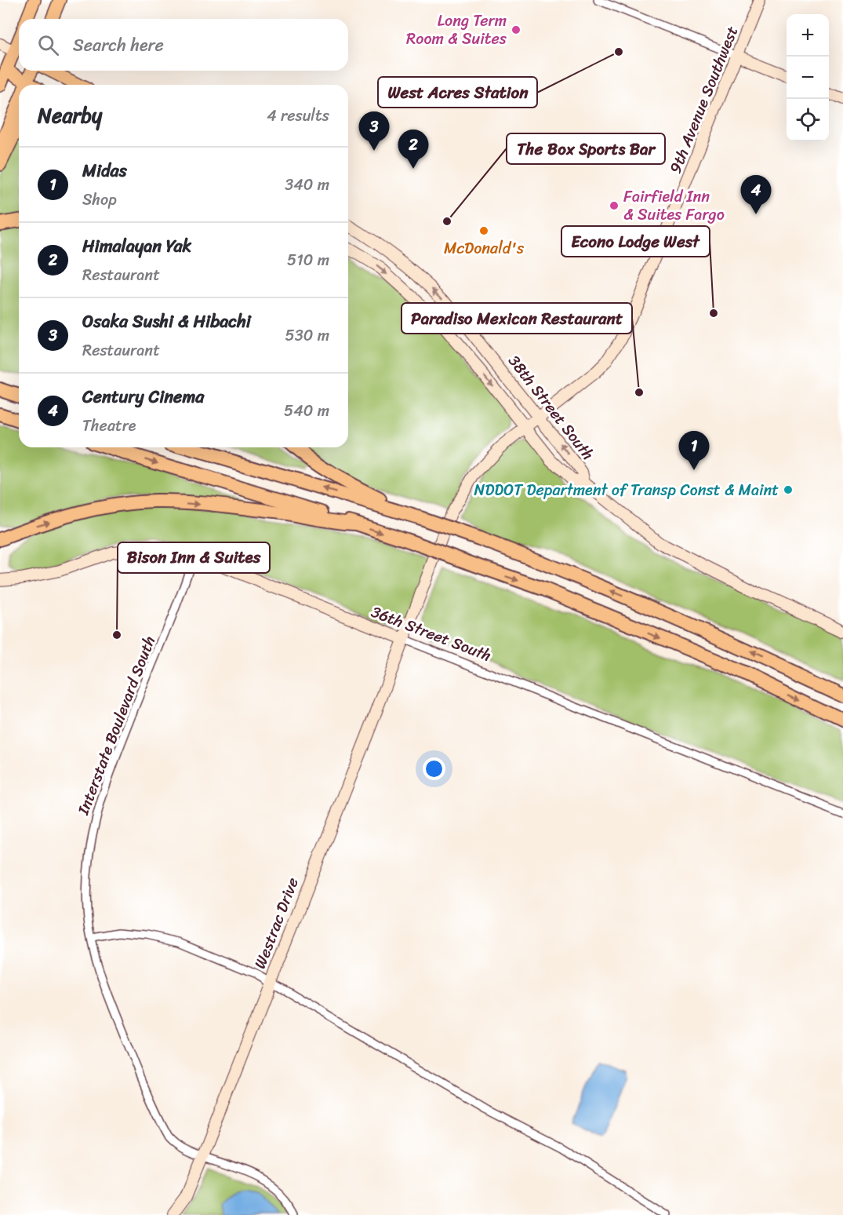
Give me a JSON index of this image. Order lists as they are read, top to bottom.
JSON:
{
  "streets": {
    "street": [
      "9th Avenue Southwest",
      "38th Street South",
      "36th Street South",
      "Interstate Boulevard South",
      "Westrac Drive"
    ]
  },
  "crossings": [
    ["9th Avenue Southwest", "38th Street South"],
    ["9th Avenue Southwest", "Westrac Drive"],
    ["38th Street South", "Westrac Drive"],
    ["36th Street South", "Interstate Boulevard South"],
    ["36th Street South", "Westrac Drive"],
    ["Interstate Boulevard South", "Westrac Drive"]
  ],
  "places": [
    "Long Term Room & Suites",
    "West Acres Station",
    "Fairfield Inn & Suites Fargo",
    "The Box Sports Bar",
    "McDonald's",
    "Econo Lodge West",
    "Paradiso Mexican Restaurant",
    "NDDOT Department of Transp Const & Maint",
    "Bison Inn & Suites"
  ],
  "page": {
    "map_buttons": ["+", "−"],
    "search": "Search here",
    "heading": ["Nearby", "4 results"],
    "pins": [
      "3",
      "2",
      "4",
      "1"
    ],
    "list": [
      {
        "mark": "1",
        "name": "Midas",
        "note": "Shop",
        "value": "340 m"
      },
      {
        "mark": "2",
        "name": "Himalayan Yak",
        "note": "Restaurant",
        "value": "510 m"
      },
      {
        "mark": "3",
        "name": "Osaka Sushi & Hibachi",
        "note": "Restaurant",
        "value": "530 m"
      },
      {
        "mark": "4",
        "name": "Century Cinema",
        "note": "Theatre",
        "value": "540 m"
      }
    ]
  }
}
